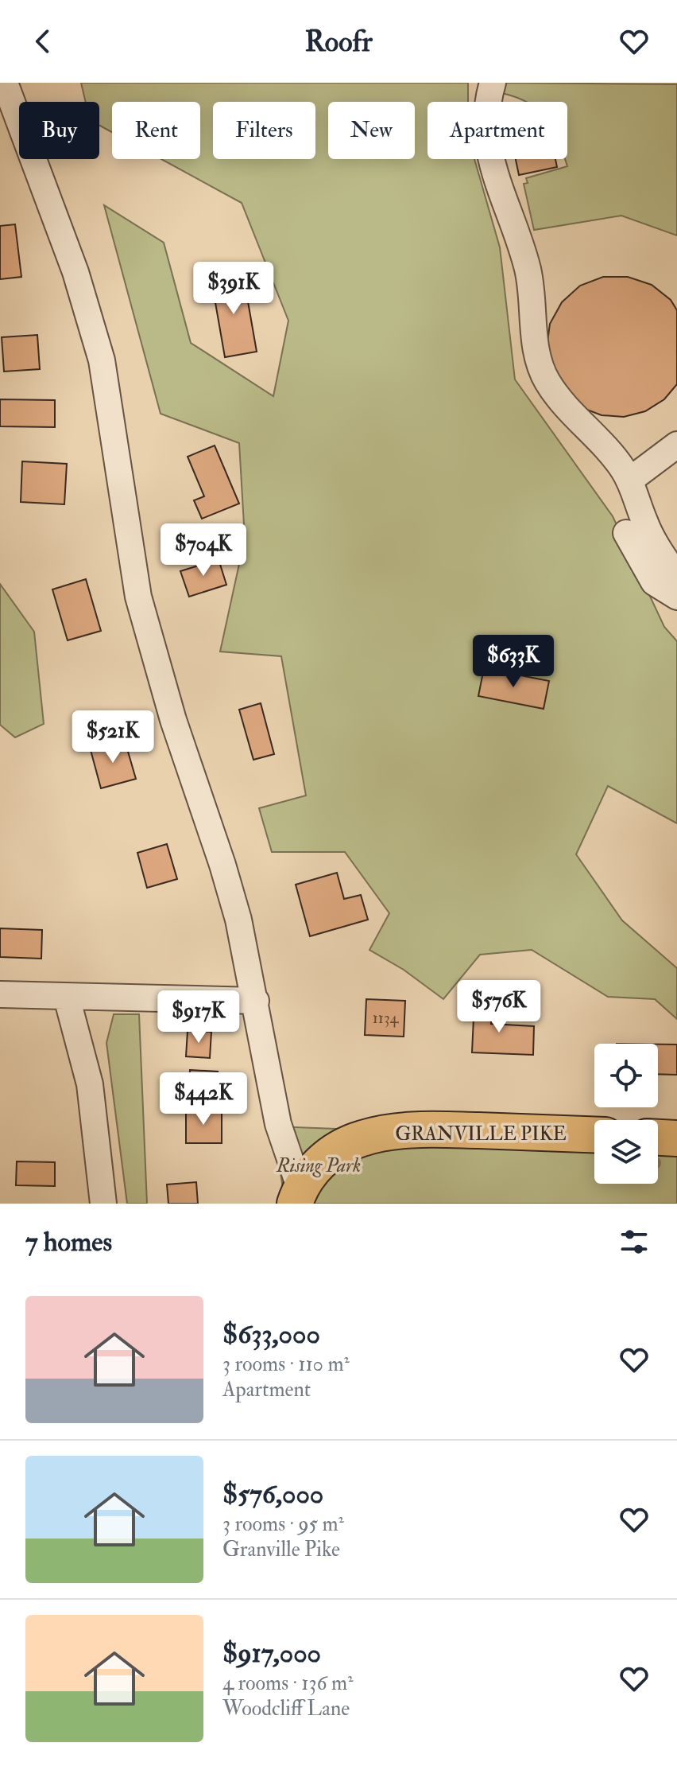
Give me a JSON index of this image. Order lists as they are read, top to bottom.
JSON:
{
  "streets": {
    "highway": ["GRANVILLE PIKE"]
  },
  "parks": ["Rising Park"],
  "house_numbers": ["1134"],
  "page": {
    "header": "Roofr",
    "chip": [
      "Buy",
      "Rent",
      "Filters",
      "New",
      "Apartment"
    ],
    "price": [
      "$391K",
      "$704K",
      "$633K",
      "$521K",
      "$576K",
      "$917K",
      "$442K"
    ],
    "heading": "7 homes",
    "list": [
      {
        "name": "$633,000",
        "note": "3 rooms · 110 m² · Apartment"
      },
      {
        "name": "$576,000",
        "note": "3 rooms · 95 m² · Granville Pike"
      },
      {
        "name": "$917,000",
        "note": "4 rooms · 136 m² · Woodcliff Lane"
      }
    ]
  }
}
